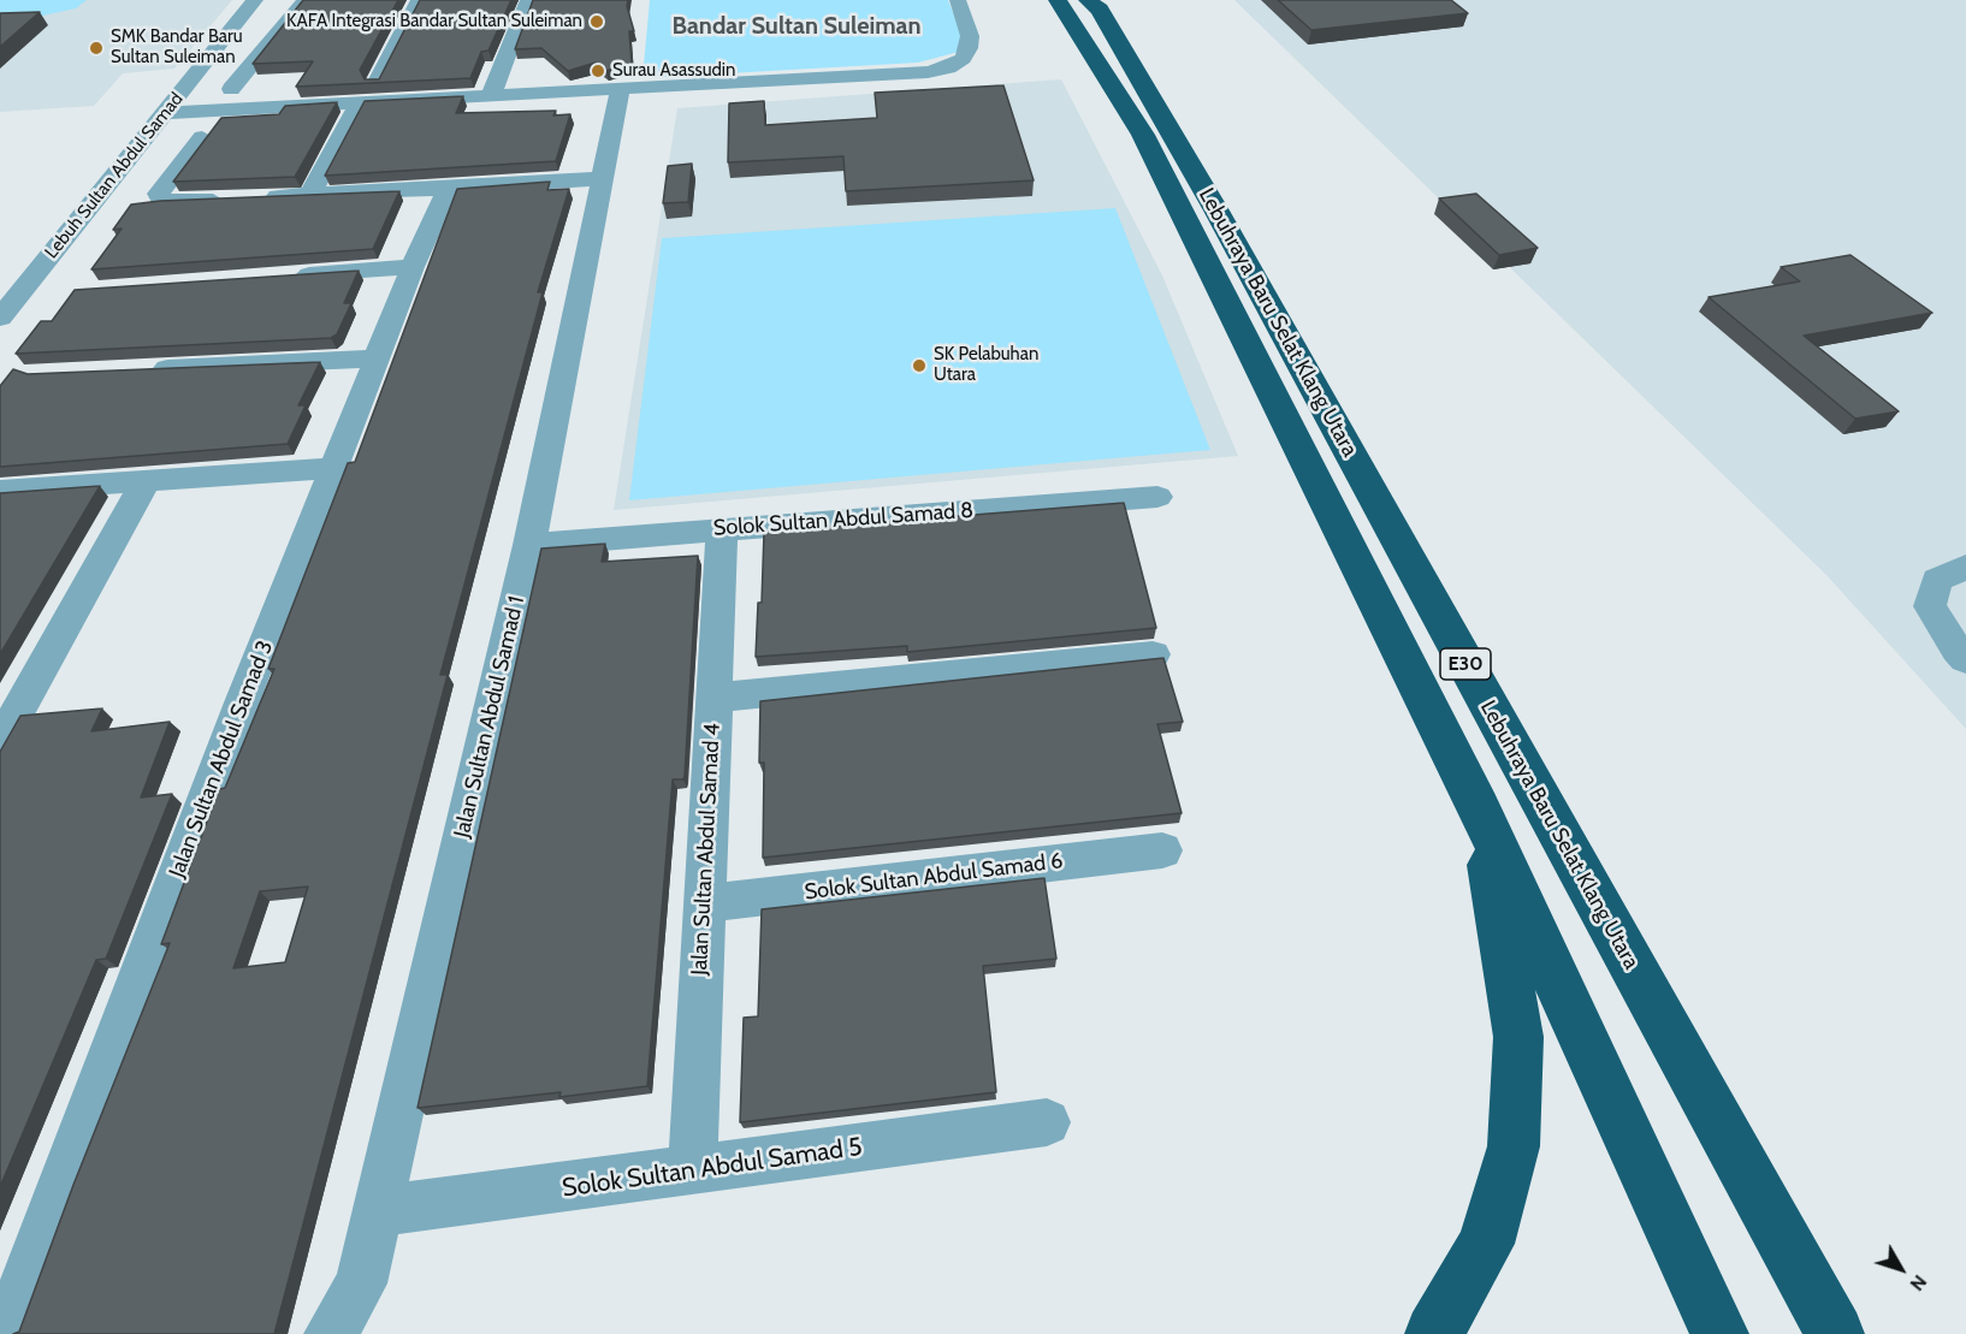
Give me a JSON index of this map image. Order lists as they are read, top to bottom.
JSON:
{
  "streets": {
    "highway": ["Lebuhraya Baru Selat Klang Utara", "E30"],
    "street": [
      "Lebuh Sultan Abdul Samad",
      "Solok Sultan Abdul Samad 8",
      "Jalan Sultan Abdul Samad 1",
      "Jalan Sultan Abdul Samad 3",
      "Jalan Sultan Abdul Samad 4",
      "Solok Sultan Abdul Samad 6",
      "Solok Sultan Abdul Samad 5"
    ]
  },
  "crossings": [
    ["Solok Sultan Abdul Samad 8", "Jalan Sultan Abdul Samad 1"],
    ["Solok Sultan Abdul Samad 8", "Jalan Sultan Abdul Samad 4"],
    ["Jalan Sultan Abdul Samad 1", "Solok Sultan Abdul Samad 5"],
    ["Jalan Sultan Abdul Samad 4", "Solok Sultan Abdul Samad 6"],
    ["Jalan Sultan Abdul Samad 4", "Solok Sultan Abdul Samad 5"]
  ],
  "districts": ["Bandar Sultan Suleiman"],
  "places": [
    "KAFA Integrasi Bandar Sultan Suleiman",
    "SMK Bandar Baru Sultan Suleiman",
    "Surau Asassudin",
    "SK Pelabuhan Utara"
  ],
  "north": "bottom right"
}
